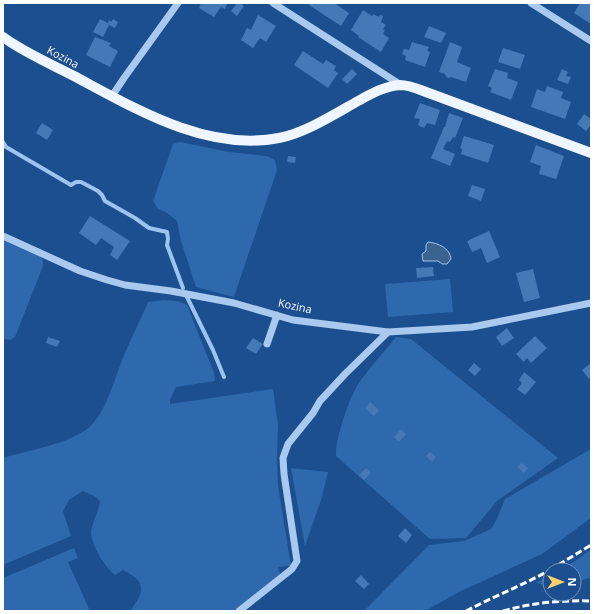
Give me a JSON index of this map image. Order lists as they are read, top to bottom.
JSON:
{
  "streets": {
    "main road": ["Kozina"]
  },
  "north": "right"
}
